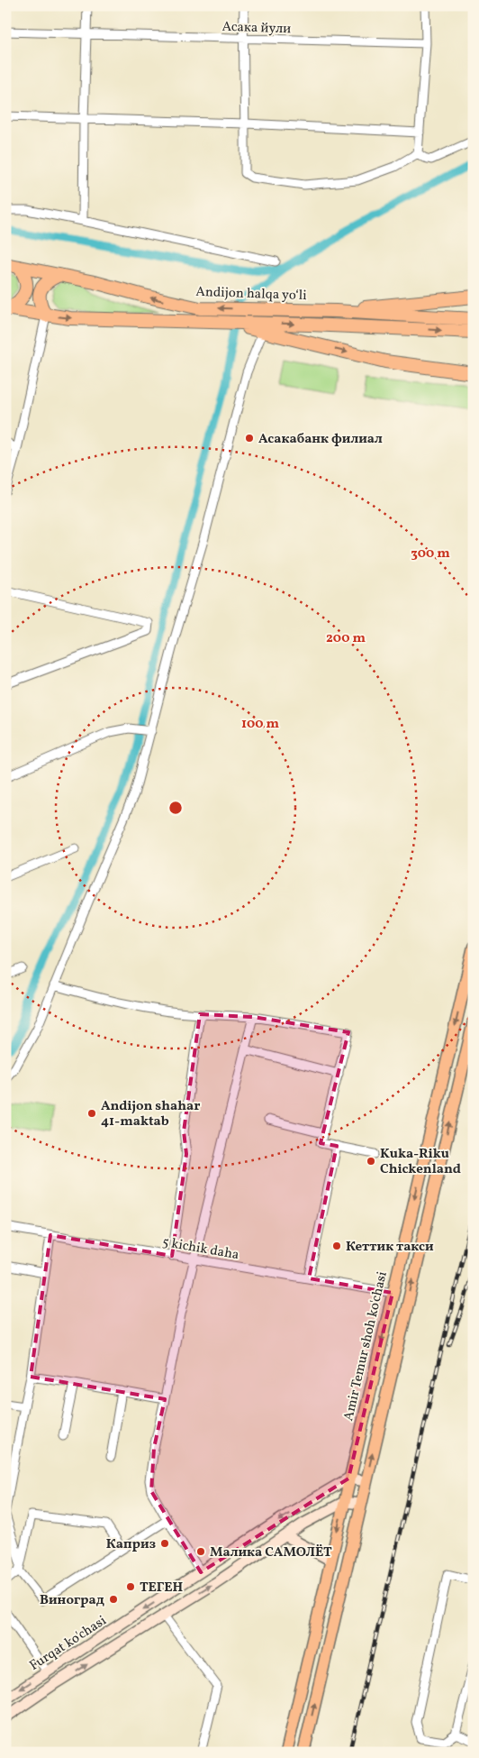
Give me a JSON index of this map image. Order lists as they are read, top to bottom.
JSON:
{
  "streets": {
    "highway": ["Andijon halqa yo‘li"],
    "main road": ["Amir Temur shoh ko'chasi", "Furqat ko'chasi"],
    "street": ["Асака йули", "5 kichik daha"]
  },
  "crossings": [
    ["5 kichik daha", "Amir Temur shoh ko'chasi"],
    ["Amir Temur shoh ko'chasi", "Furqat ko'chasi"]
  ],
  "places": [
    "Асакабанк филиал",
    "Andijon shahar 41-maktab",
    "Kuka-Riku Chickenland",
    "Кеттик такси",
    "Каприз",
    "Малика САМОЛЁТ",
    "ТЕГЕН",
    "Виноград"
  ],
  "rings": ["300 m", "200 m", "100 m"]
}
